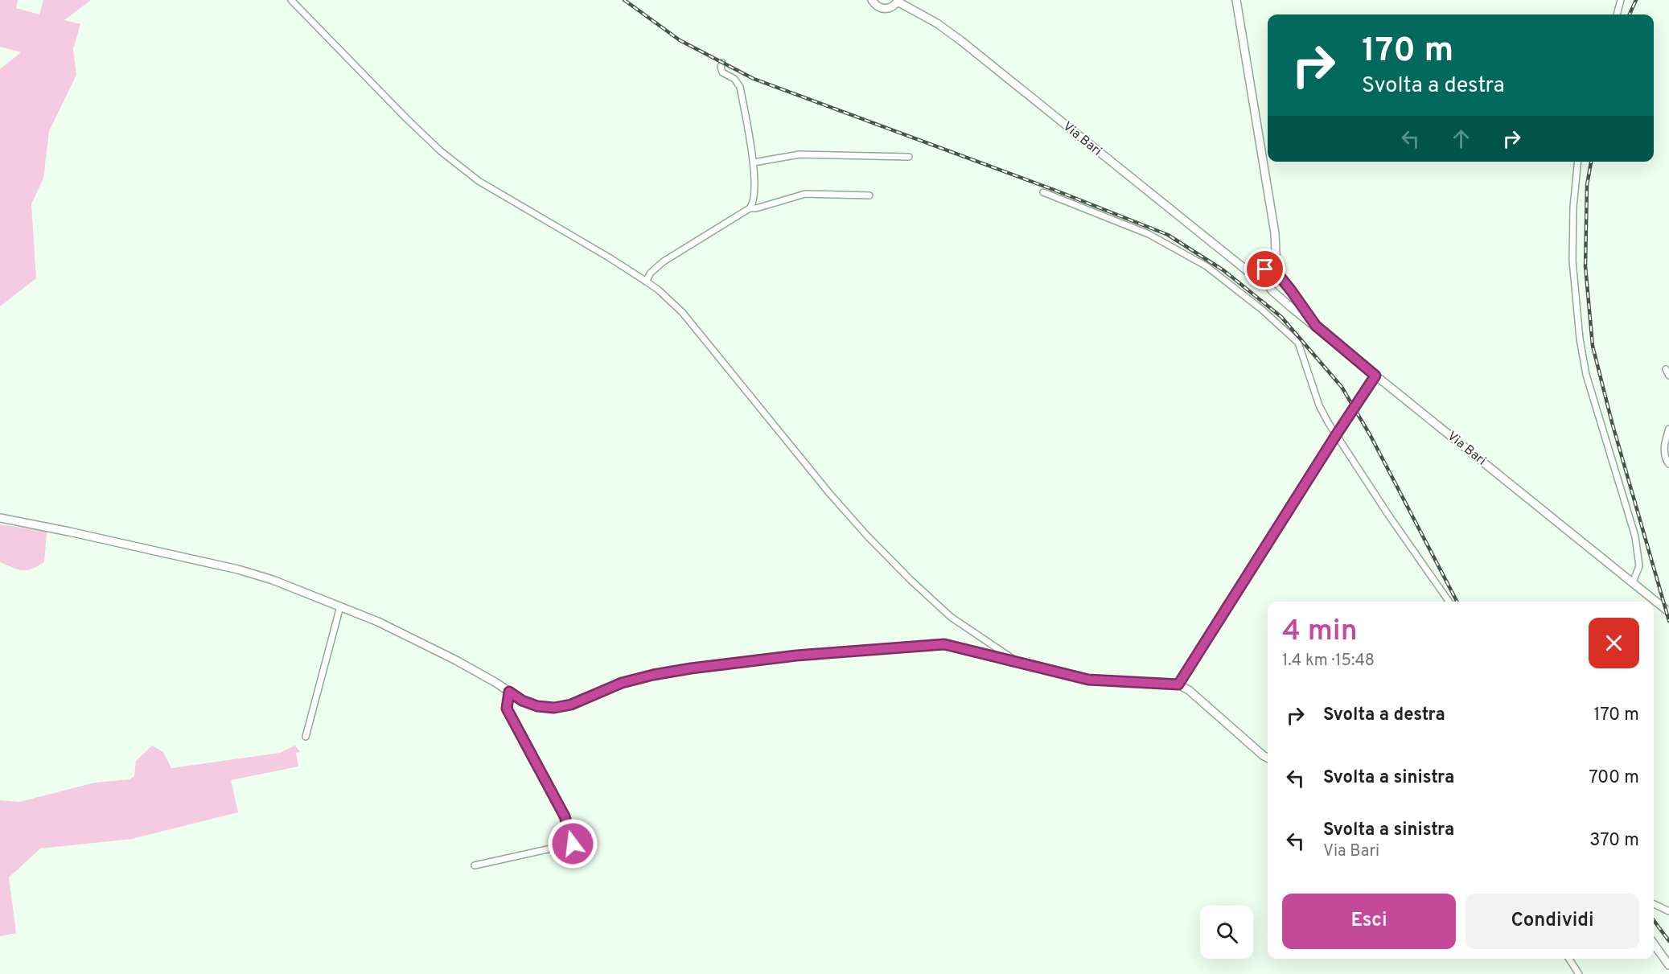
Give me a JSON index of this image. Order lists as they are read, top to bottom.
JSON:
{
  "streets": {
    "main road": ["Via Bari"]
  },
  "page": {
    "turn": ["170 m", "Svolta a destra"],
    "heading": ["4 min", "1.4 km · 15:48"],
    "list": [
      {
        "name": "Svolta a destra",
        "value": "170 m"
      },
      {
        "name": "Svolta a sinistra",
        "value": "700 m"
      },
      {
        "name": "Svolta a sinistra",
        "note": "Via Bari",
        "value": "370 m"
      }
    ],
    "buttons": ["Esci", "Condividi"]
  }
}
